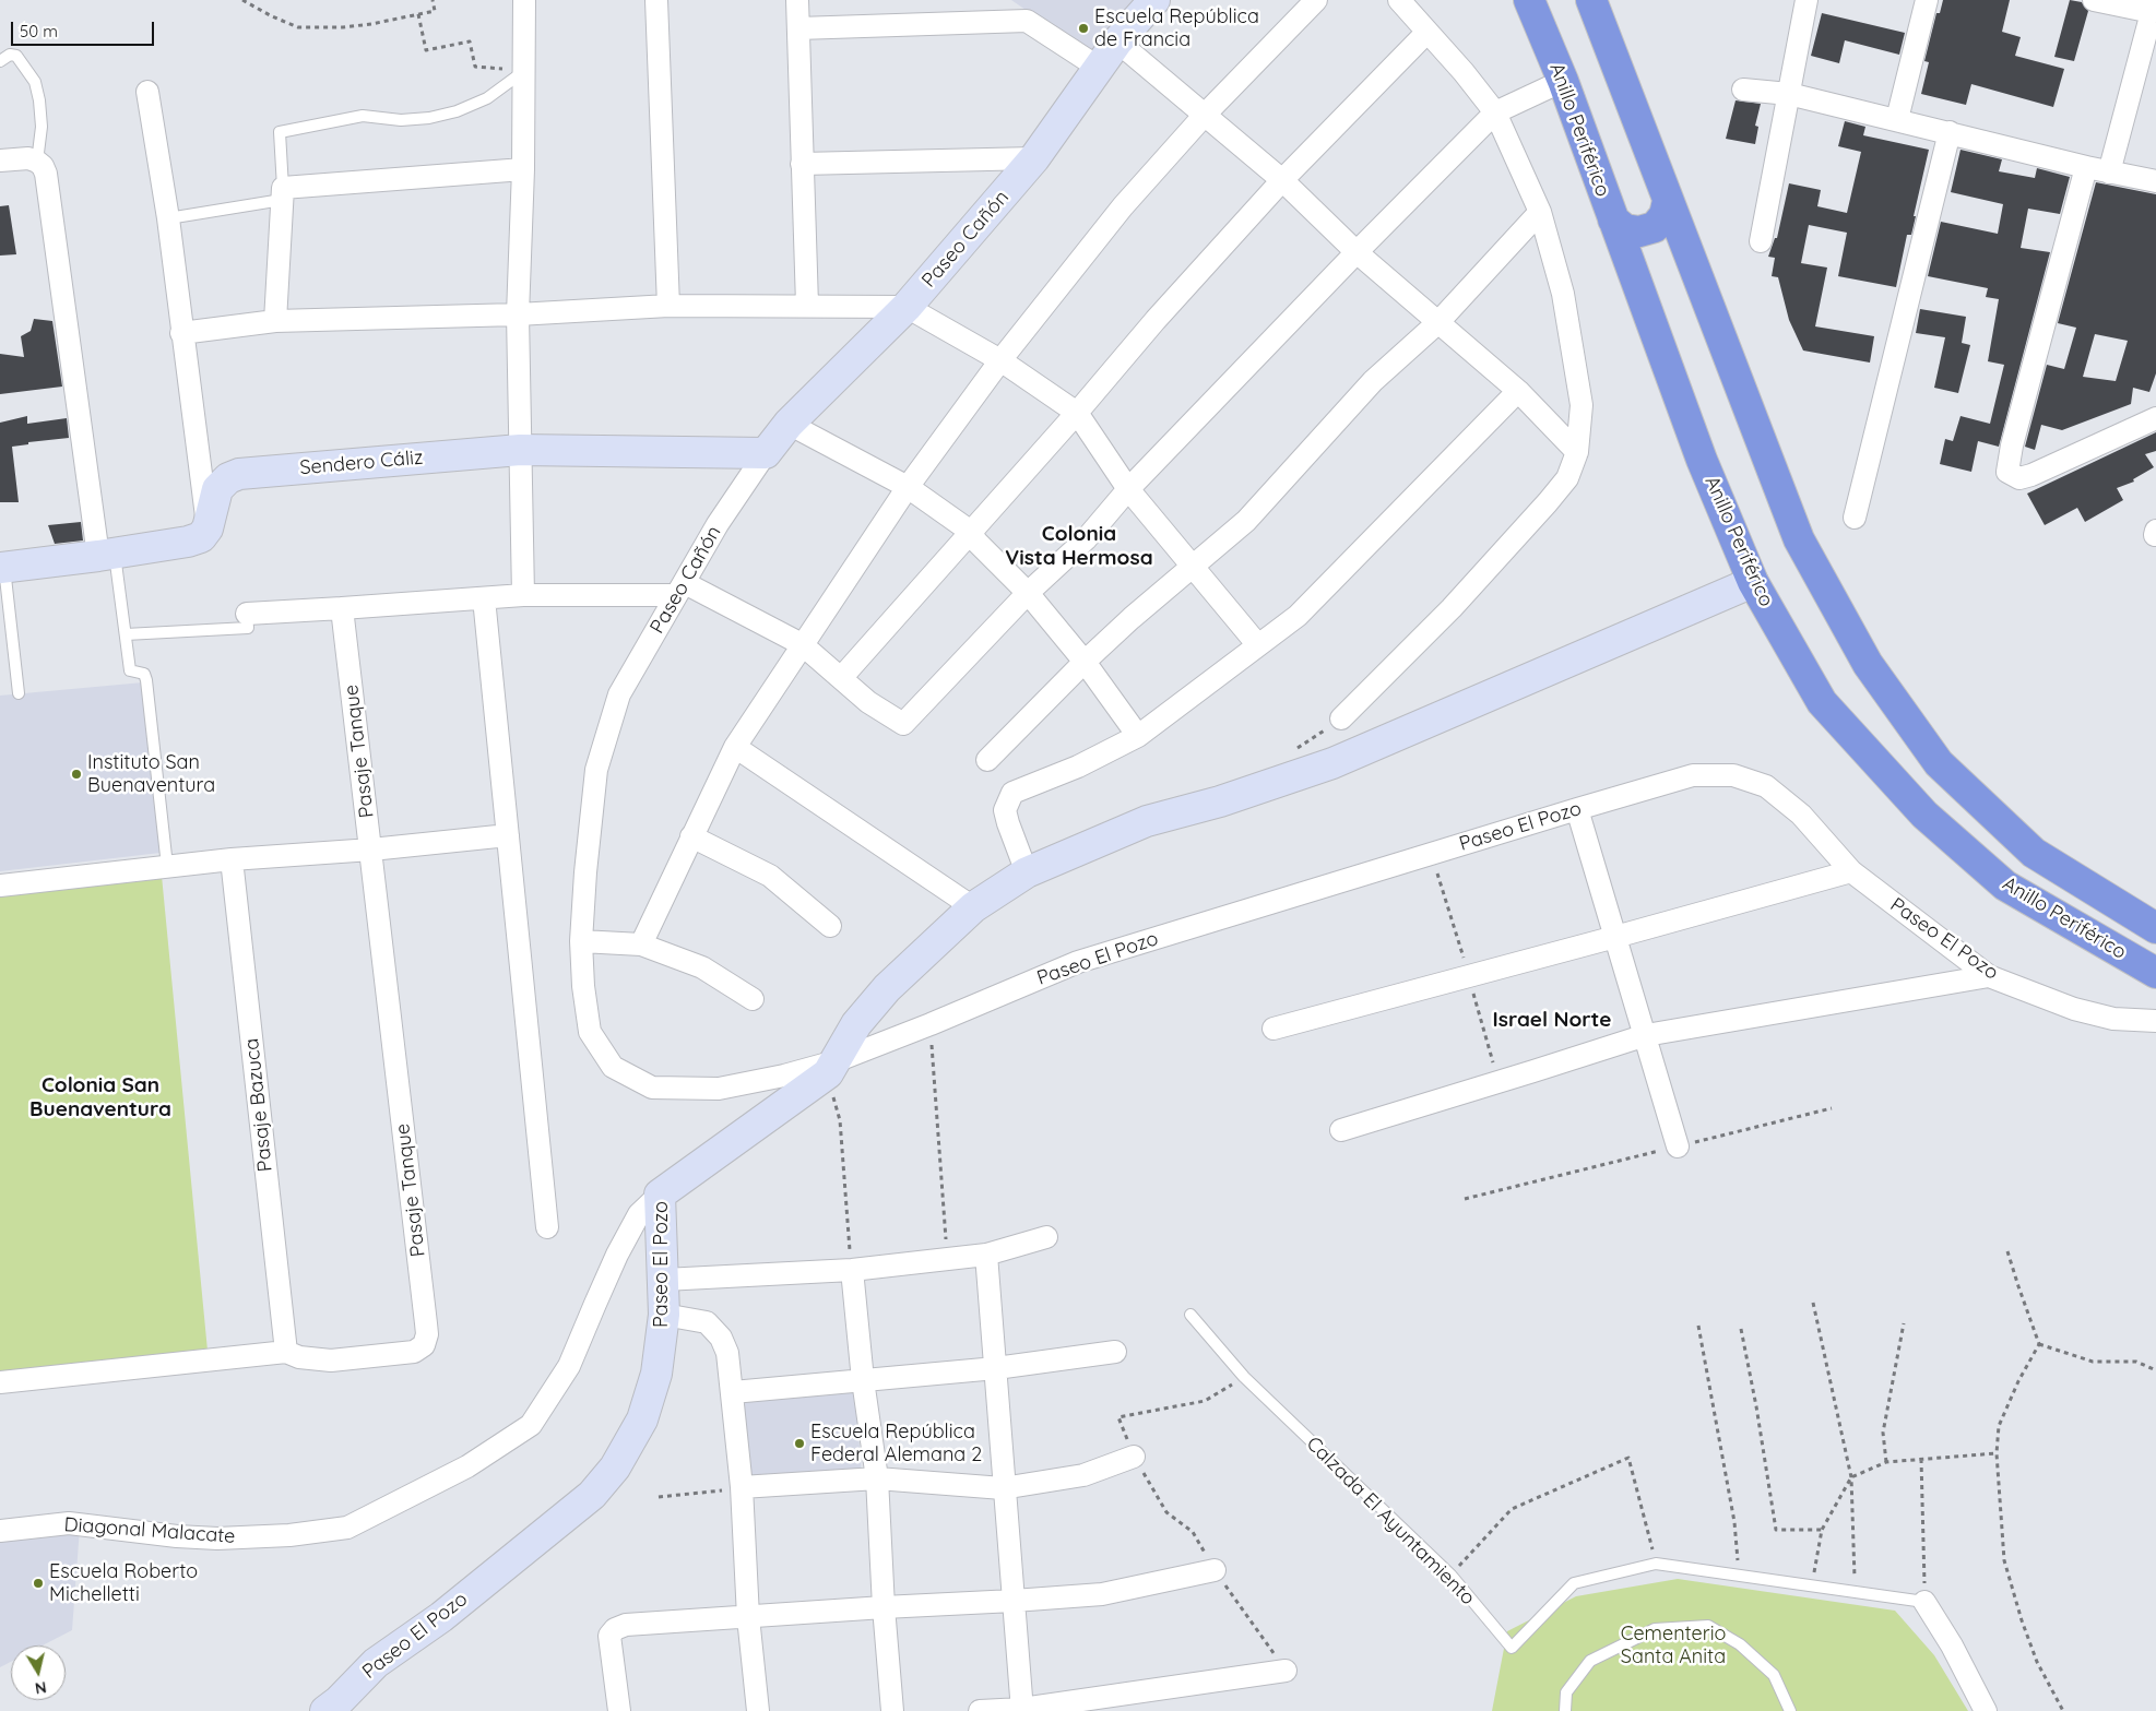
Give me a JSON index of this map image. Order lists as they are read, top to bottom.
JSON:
{
  "streets": {
    "highway": ["Anillo Periférico"],
    "street": [
      "Paseo Cañón",
      "Sendero Cáliz",
      "Pasaje Tanque",
      "Paseo El Pozo",
      "Pasaje Bazuca",
      "Diagonal Malacate"
    ],
    "lane": ["Calzada El Ayuntamiento"]
  },
  "crossings": [
    ["Paseo Cañón", "Sendero Cáliz"],
    ["Paseo Cañón", "Paseo El Pozo"],
    ["Pasaje Tanque", "Pasaje Bazuca"],
    ["Paseo El Pozo", "Diagonal Malacate"]
  ],
  "districts": ["Colonia Vista Hermosa", "Israel Norte", "Colonia San Buenaventura"],
  "parks": ["Cementerio Santa Anita"],
  "places": [
    "Escuela República de Francia",
    "Instituto San Buenaventura",
    "Escuela República Federal Alemana 2",
    "Escuela Roberto Michelletti"
  ],
  "scale_bar": "50 m",
  "north": "bottom"
}
